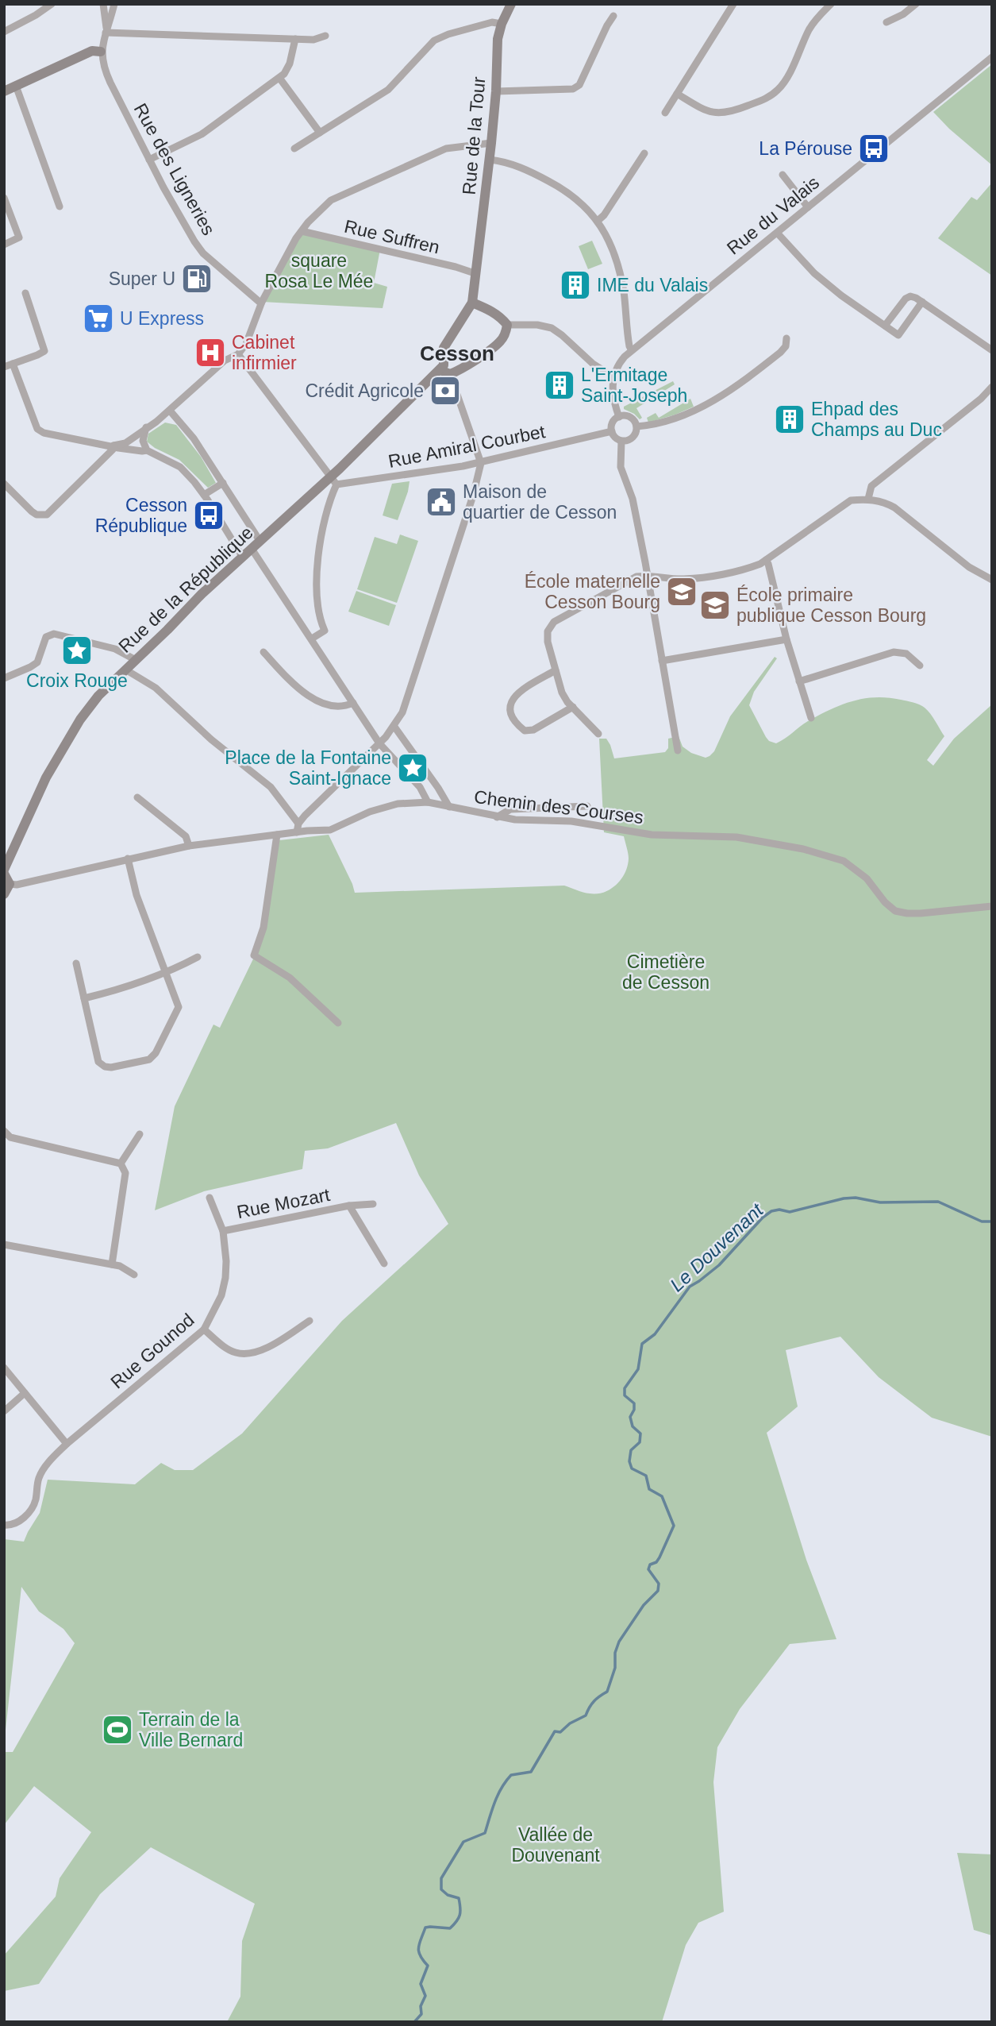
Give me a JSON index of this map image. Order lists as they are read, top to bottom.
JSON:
{
  "streets": {
    "street": [
      "Rue de la Tour",
      "Rue des Ligneries",
      "Rue du Valais",
      "Rue Suffren",
      "Rue Amiral Courbet",
      "Rue de la République",
      "Chemin des Courses",
      "Rue Mozart",
      "Rue Gounod"
    ]
  },
  "crossings": [
    ["Rue de la Tour", "Rue Suffren"],
    ["Rue Amiral Courbet", "Rue de la République"],
    ["Rue Mozart", "Rue Gounod"]
  ],
  "districts": ["Cesson"],
  "water": ["Le Douvenant"],
  "parks": ["square Rosa Le Mée", "Cimetière de Cesson", "Vallée de Douvenant"],
  "places": {
    "bus stop": ["La Pérouse", "Cesson République"],
    "fuel station": ["Super U"],
    "building": ["IME du Valais", "L'Ermitage Saint-Joseph", "Ehpad des Champs au Duc"],
    "supermarket": ["U Express"],
    "hospital": ["Cabinet infirmier"],
    "bank": ["Crédit Agricole"],
    "public building": ["Maison de quartier de Cesson"],
    "school or university": ["École maternelle Cesson Bourg", "École primaire publique Cesson Bourg"],
    "place": ["Croix Rouge", "Place de la Fontaine Saint-Ignace"],
    "sports": ["Terrain de la Ville Bernard"]
  }
}
